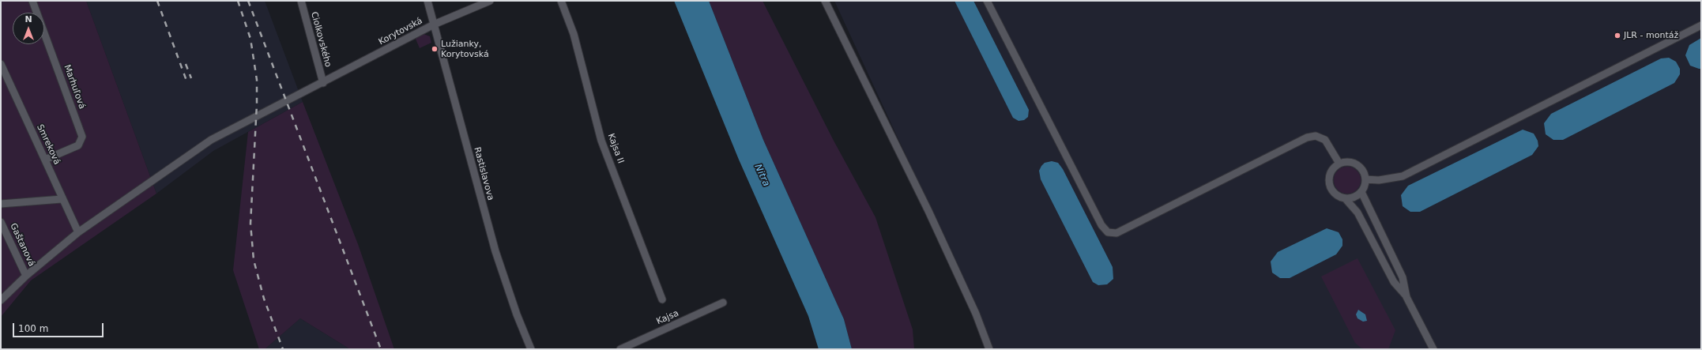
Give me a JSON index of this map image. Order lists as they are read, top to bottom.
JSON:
{
  "streets": {
    "street": [
      "Korytovská",
      "Ciolkovského",
      "Marhuľová",
      "Smreková",
      "Kajsa II",
      "Rastislavova",
      "Gaštanová",
      "Kajsa"
    ]
  },
  "crossings": [
    ["Korytovská", "Ciolkovského"],
    ["Korytovská", "Smreková"],
    ["Korytovská", "Rastislavova"],
    ["Korytovská", "Gaštanová"],
    ["Marhuľová", "Smreková"]
  ],
  "water": ["Nitra"],
  "places": ["JLR - montáž", "Lužianky, Korytovská"],
  "scale_bar": "100 m",
  "north": "top"
}
